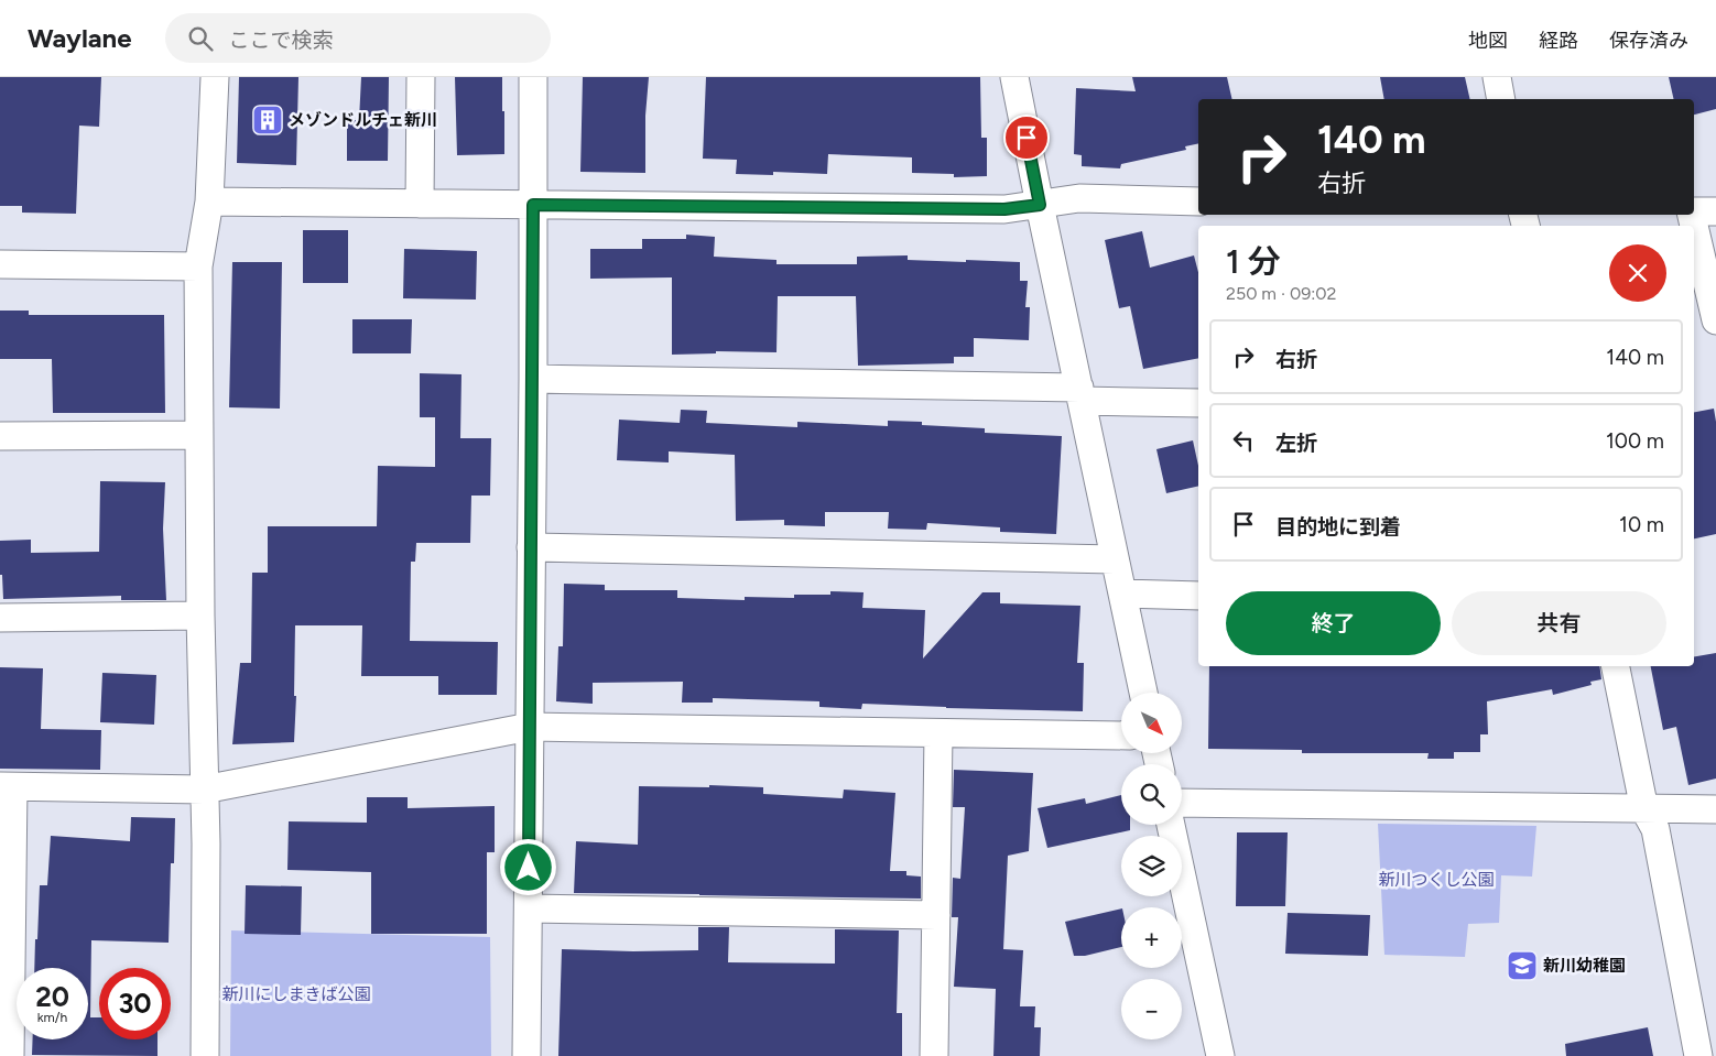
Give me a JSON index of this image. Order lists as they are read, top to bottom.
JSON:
{
  "parks": ["新川つくし公園", "新川にしまきば公園"],
  "places": {
    "building": ["メゾンドルチェ新川"],
    "school or university": ["新川幼稚園"]
  },
  "north": "bottom right",
  "page": {
    "header": "Waylane",
    "search": "ここで検索",
    "nav": ["地図", "経路", "保存済み"],
    "turn": ["140 m", "右折"],
    "heading": ["1 分", "250 m · 09:02"],
    "list": [
      {
        "name": "右折",
        "value": "140 m"
      },
      {
        "name": "左折",
        "value": "100 m"
      },
      {
        "name": "目的地に到着",
        "value": "10 m"
      }
    ],
    "buttons": ["終了", "共有"],
    "map_buttons": ["+", "−"],
    "speed": "20 km/h",
    "limit": "30"
  }
}
